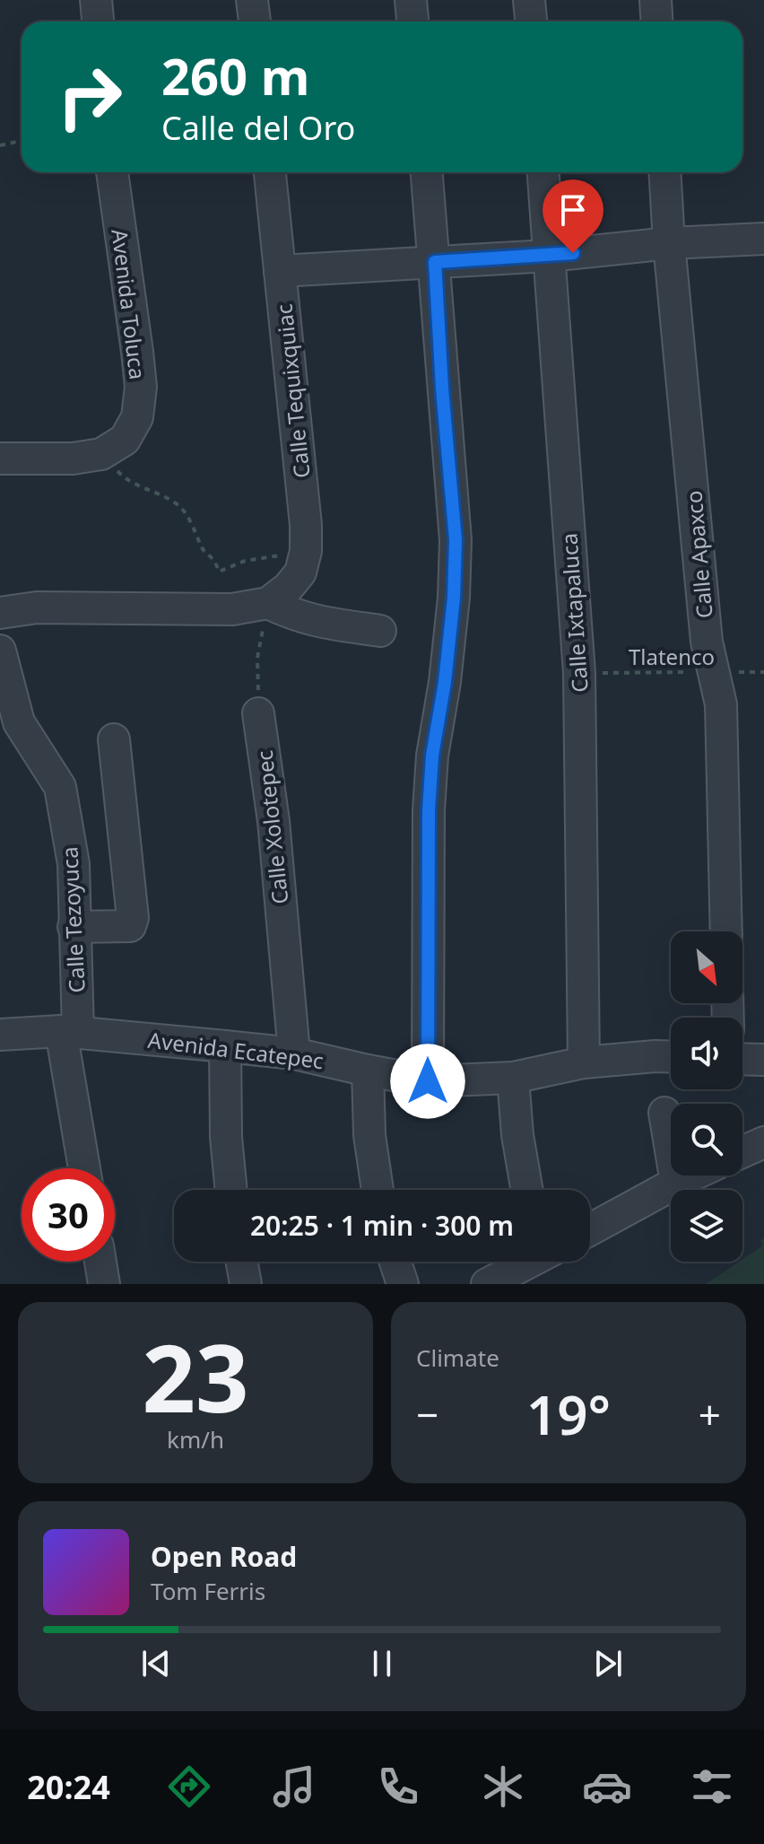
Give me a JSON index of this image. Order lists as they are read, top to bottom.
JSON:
{
  "streets": {
    "street": [
      "Avenida Toluca",
      "Calle Tequixquiac",
      "Calle Apaxco",
      "Calle Ixtapaluca",
      "Calle Xolotepec",
      "Calle Tezoyuca",
      "Avenida Ecatepec"
    ],
    "path": ["Tlatenco"]
  },
  "crossings": [
    ["Calle Apaxco", "Tlatenco"],
    ["Calle Ixtapaluca", "Tlatenco"],
    ["Calle Ixtapaluca", "Avenida Ecatepec"],
    ["Calle Xolotepec", "Avenida Ecatepec"],
    ["Calle Tezoyuca", "Avenida Ecatepec"]
  ],
  "north": "bottom right",
  "page": {
    "turn": ["260 m", "Calle del Oro"],
    "limit": "30",
    "trip": "20:25 · 1 min · 300 m",
    "tile": [
      ["23", "km/h"],
      "Climate"
    ],
    "heat": ["−", "19°", "+"],
    "song": ["Open Road", "Tom Ferris"],
    "tabs": "20:24"
  }
}
